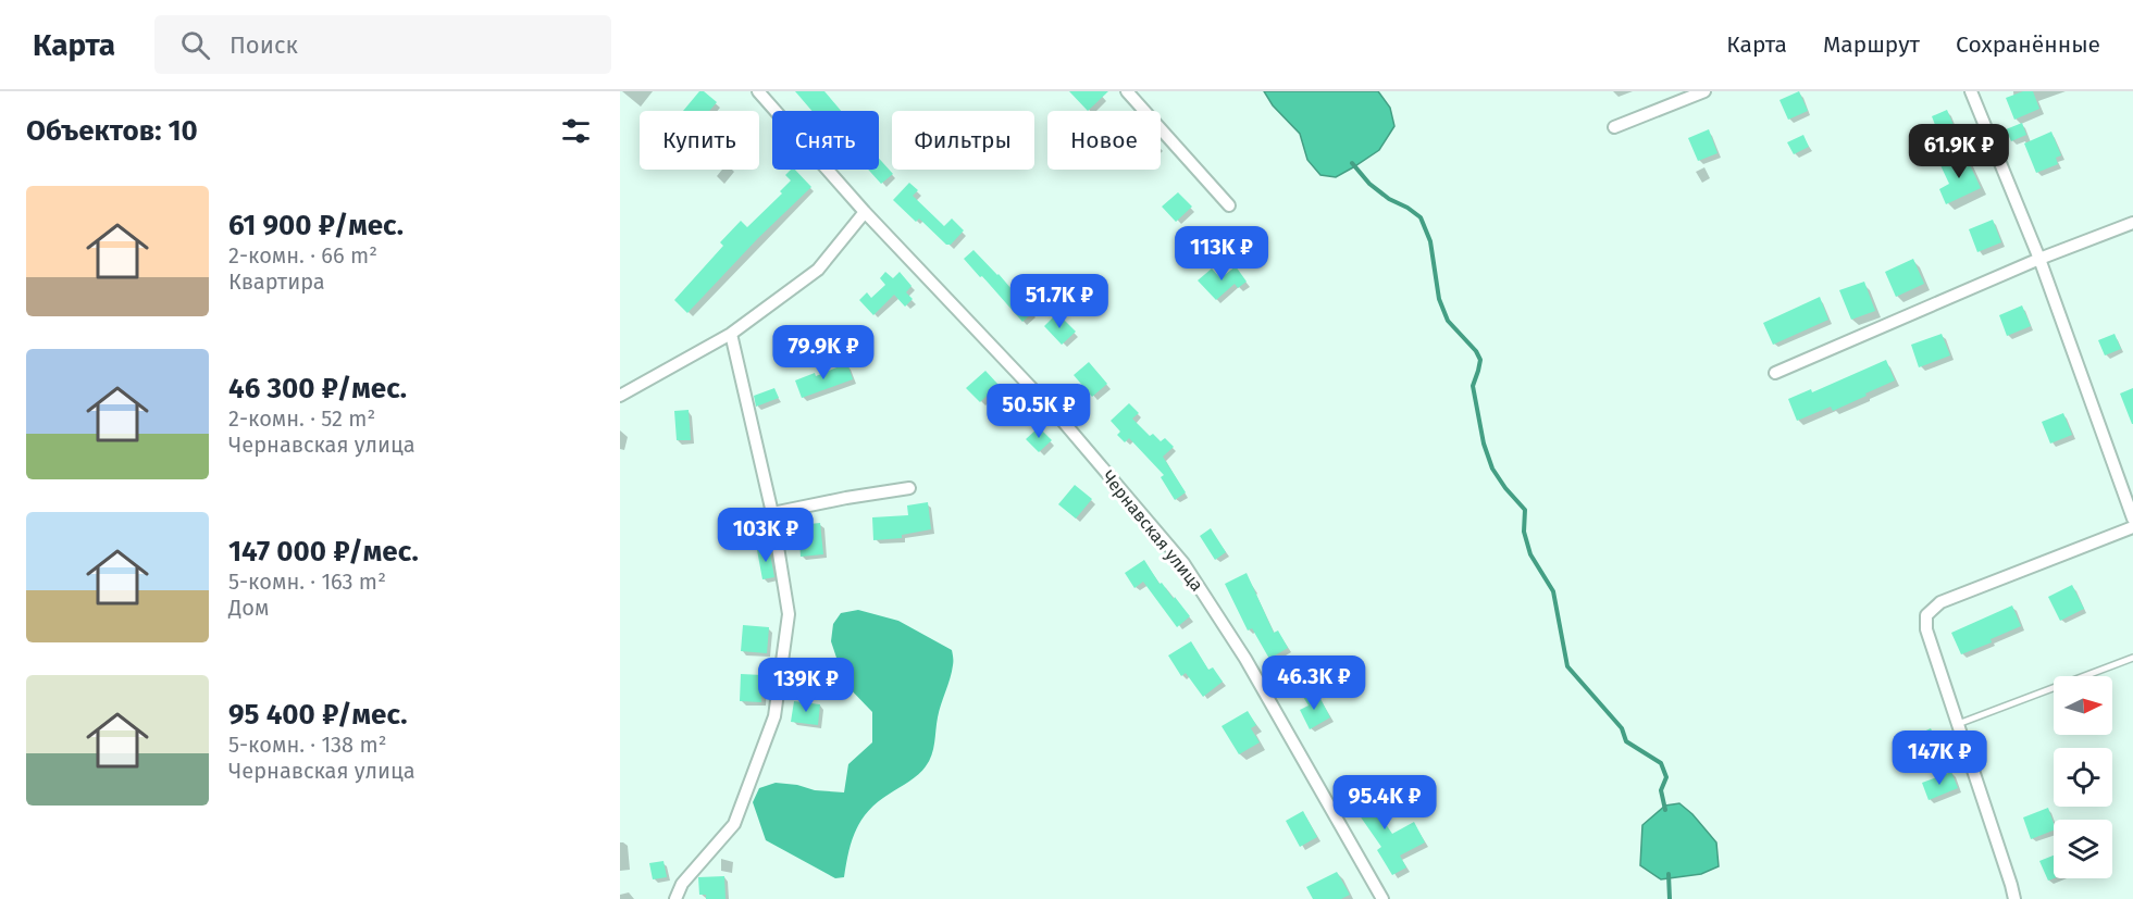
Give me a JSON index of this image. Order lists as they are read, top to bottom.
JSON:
{
  "streets": {
    "street": ["Чернавская улица"]
  },
  "north": "right",
  "page": {
    "header": "Карта",
    "search": "Поиск",
    "nav": ["Карта", "Маршрут", "Сохранённые"],
    "heading": "Объектов: 10",
    "chip": [
      "Купить",
      "Снять",
      "Фильтры",
      "Новое"
    ],
    "price": [
      "61.9K ₽",
      "113K ₽",
      "51.7K ₽",
      "79.9K ₽",
      "50.5K ₽",
      "103K ₽",
      "46.3K ₽",
      "139K ₽",
      "147K ₽",
      "95.4K ₽"
    ],
    "list": [
      {
        "name": "61 900 ₽/мес.",
        "note": "2-комн. · 66 m² · Квартира"
      },
      {
        "name": "46 300 ₽/мес.",
        "note": "2-комн. · 52 m² · Чернавская улица"
      },
      {
        "name": "147 000 ₽/мес.",
        "note": "5-комн. · 163 m² · Дом"
      },
      {
        "name": "95 400 ₽/мес.",
        "note": "5-комн. · 138 m² · Чернавская улица"
      }
    ]
  }
}
